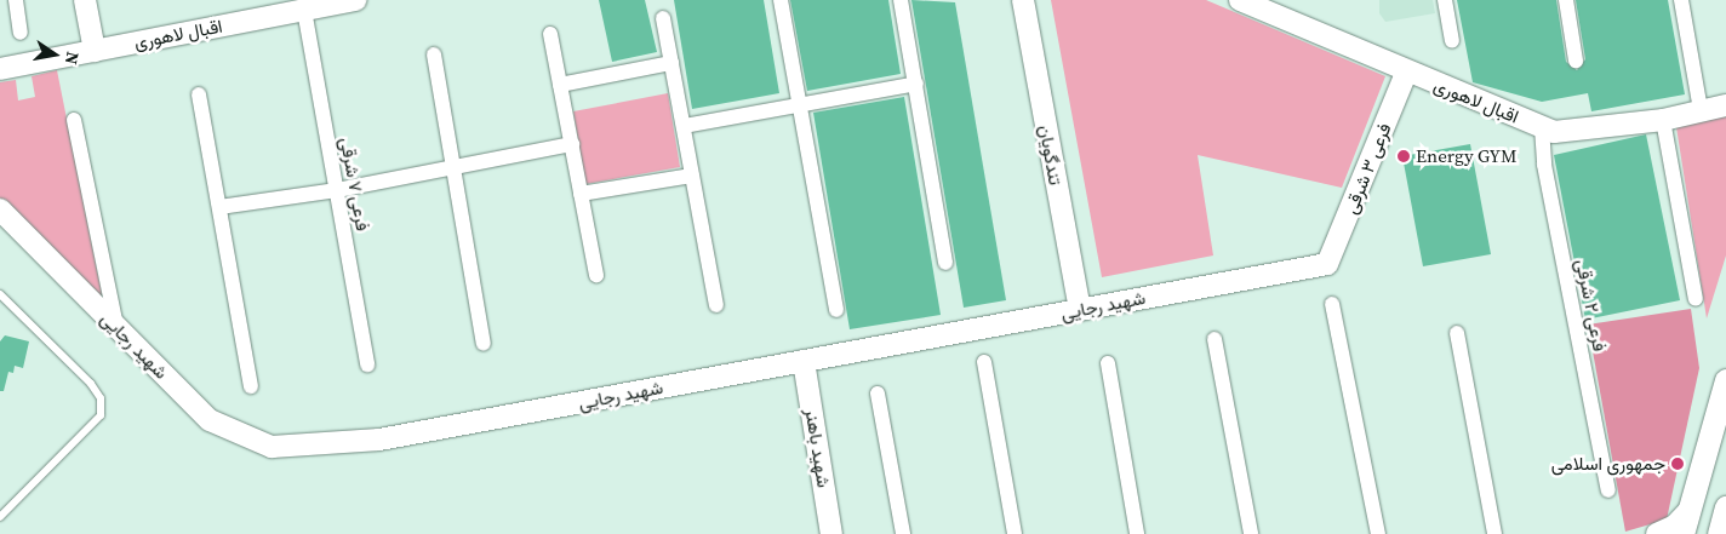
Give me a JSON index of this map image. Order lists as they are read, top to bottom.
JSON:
{
  "streets": {
    "street": [
      "اقبال لاهوری",
      "تندگویان",
      "فرعی ۳ شرقی",
      "فرعی ۷ شرقی",
      "شهید رجایی",
      "فرعی ۲ شرقی",
      "شهید باهنر"
    ]
  },
  "crossings": [
    ["اقبال لاهوری", "فرعی ۳ شرقی"],
    ["اقبال لاهوری", "فرعی ۷ شرقی"],
    ["اقبال لاهوری", "فرعی ۲ شرقی"],
    ["تندگویان", "شهید رجایی"],
    ["فرعی ۳ شرقی", "شهید رجایی"],
    ["شهید رجایی", "شهید باهنر"]
  ],
  "places": ["Energy GYM", "جمهوری اسلامی"],
  "north": "right"
}
